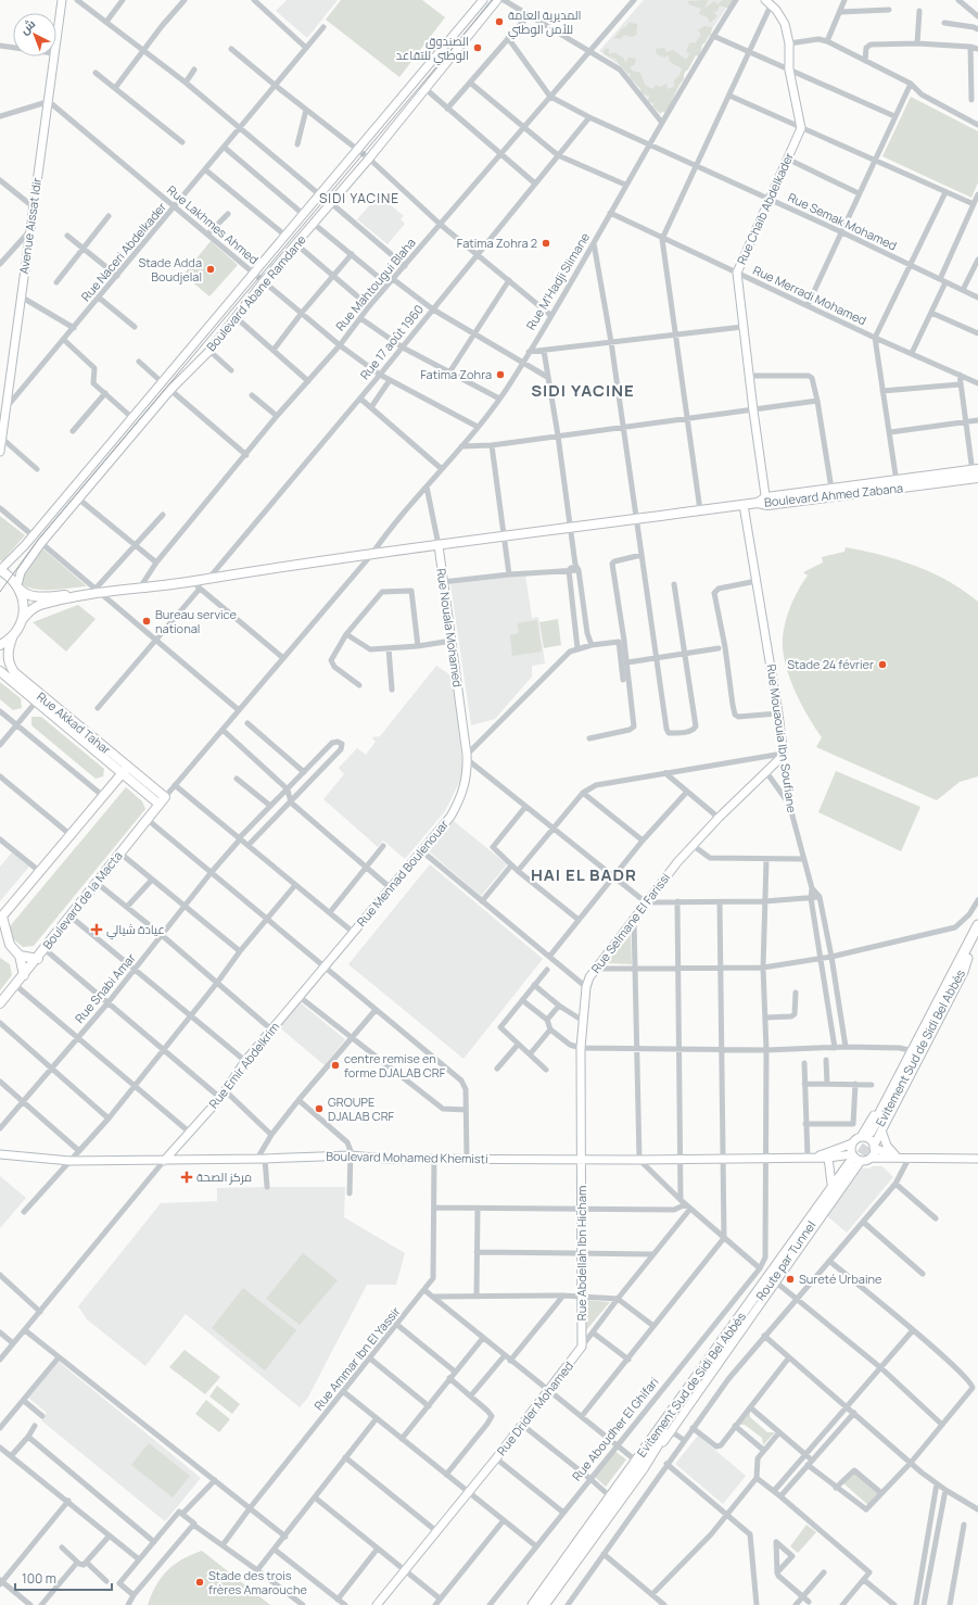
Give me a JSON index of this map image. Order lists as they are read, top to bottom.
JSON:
{
  "streets": {
    "highway": ["Evitement Sud de Sidi Bel Abbès"],
    "main road": [
      "Rue Chaïb Abdelkader",
      "Avenue Aïssat Idir",
      "Boulevard Abane Ramdane",
      "Boulevard Ahmed Zabana",
      "Rue Nouala Mohamed",
      "Rue Akkad Tahar",
      "Rue Mouaouia Ibn Soufiane",
      "Rue Mennad Boulenouar",
      "Boulevard de la Macta",
      "Rue Selmane El Farissi",
      "Rue Emir Abdelkrim",
      "Boulevard Mohamed Khemisti",
      "Rue Abdellah Ibn Hicham",
      "Rue Drider Mohamed"
    ],
    "street": [
      "Rue Semak Mohamed",
      "Rue Lakhmes Ahmed",
      "Rue Naceri Abdelkader",
      "Rue M'Hadji Slimane",
      "Rue Mahtougui Blaha",
      "Rue Merradi Mohamed",
      "Rue 17 août 1960",
      "Rue Snabi Amar",
      "Rue Ammar Ibn El Yassir",
      "Rue Aboudher El Ghifari"
    ]
  },
  "crossings": [
    ["Rue Chaïb Abdelkader", "Rue Semak Mohamed"],
    ["Rue Chaïb Abdelkader", "Rue Merradi Mohamed"],
    ["Rue Chaïb Abdelkader", "Boulevard Ahmed Zabana"],
    ["Rue Semak Mohamed", "Rue M'Hadji Slimane"],
    ["Rue Semak Mohamed", "Rue Mahtougui Blaha"],
    ["Rue Semak Mohamed", "Rue 17 août 1960"],
    ["Rue Lakhmes Ahmed", "Avenue Aïssat Idir"],
    ["Rue Lakhmes Ahmed", "Rue Naceri Abdelkader"],
    ["Rue Lakhmes Ahmed", "Rue M'Hadji Slimane"],
    ["Rue Lakhmes Ahmed", "Rue Mahtougui Blaha"],
    ["Rue Lakhmes Ahmed", "Boulevard Abane Ramdane"],
    ["Rue Lakhmes Ahmed", "Rue 17 août 1960"],
    ["Avenue Aïssat Idir", "Rue Naceri Abdelkader"],
    ["Rue M'Hadji Slimane", "Rue Merradi Mohamed"],
    ["Rue M'Hadji Slimane", "Rue Nouala Mohamed"],
    ["Rue M'Hadji Slimane", "Rue Akkad Tahar"],
    ["Rue M'Hadji Slimane", "Boulevard de la Macta"],
    ["Boulevard Ahmed Zabana", "Rue Mouaouia Ibn Soufiane"],
    ["Rue Nouala Mohamed", "Rue Mennad Boulenouar"],
    ["Rue Akkad Tahar", "Boulevard de la Macta"],
    ["Rue Mouaouia Ibn Soufiane", "Rue Selmane El Farissi"],
    ["Rue Mennad Boulenouar", "Rue Emir Abdelkrim"],
    ["Rue Selmane El Farissi", "Boulevard Mohamed Khemisti"],
    ["Rue Selmane El Farissi", "Rue Abdellah Ibn Hicham"],
    ["Rue Emir Abdelkrim", "Boulevard Mohamed Khemisti"],
    ["Boulevard Mohamed Khemisti", "Rue Abdellah Ibn Hicham"],
    ["Boulevard Mohamed Khemisti", "Rue Ammar Ibn El Yassir"],
    ["Rue Abdellah Ibn Hicham", "Rue Drider Mohamed"]
  ],
  "districts": ["SIDI YACINE", "SIDI YACINE", "HAI EL BADR"],
  "places": {
    "other": [
      "المديرية العامة للأمن الوطني",
      "الصندوق الوطني للتقاعد",
      "Fatima Zohra 2",
      "Stade Adda Boudjelal",
      "Fatima Zohra",
      "Bureau service national",
      "Stade 24 février",
      "centre remise en forme DJALAB CRF",
      "GROUPE DJALAB CRF",
      "Sureté Urbaine",
      "Stade des trois frères Amarouche"
    ],
    "health": ["عيادة شيالي", "مركز الصحة"]
  },
  "scale_bar": "100 m",
  "north": "top left"
}
